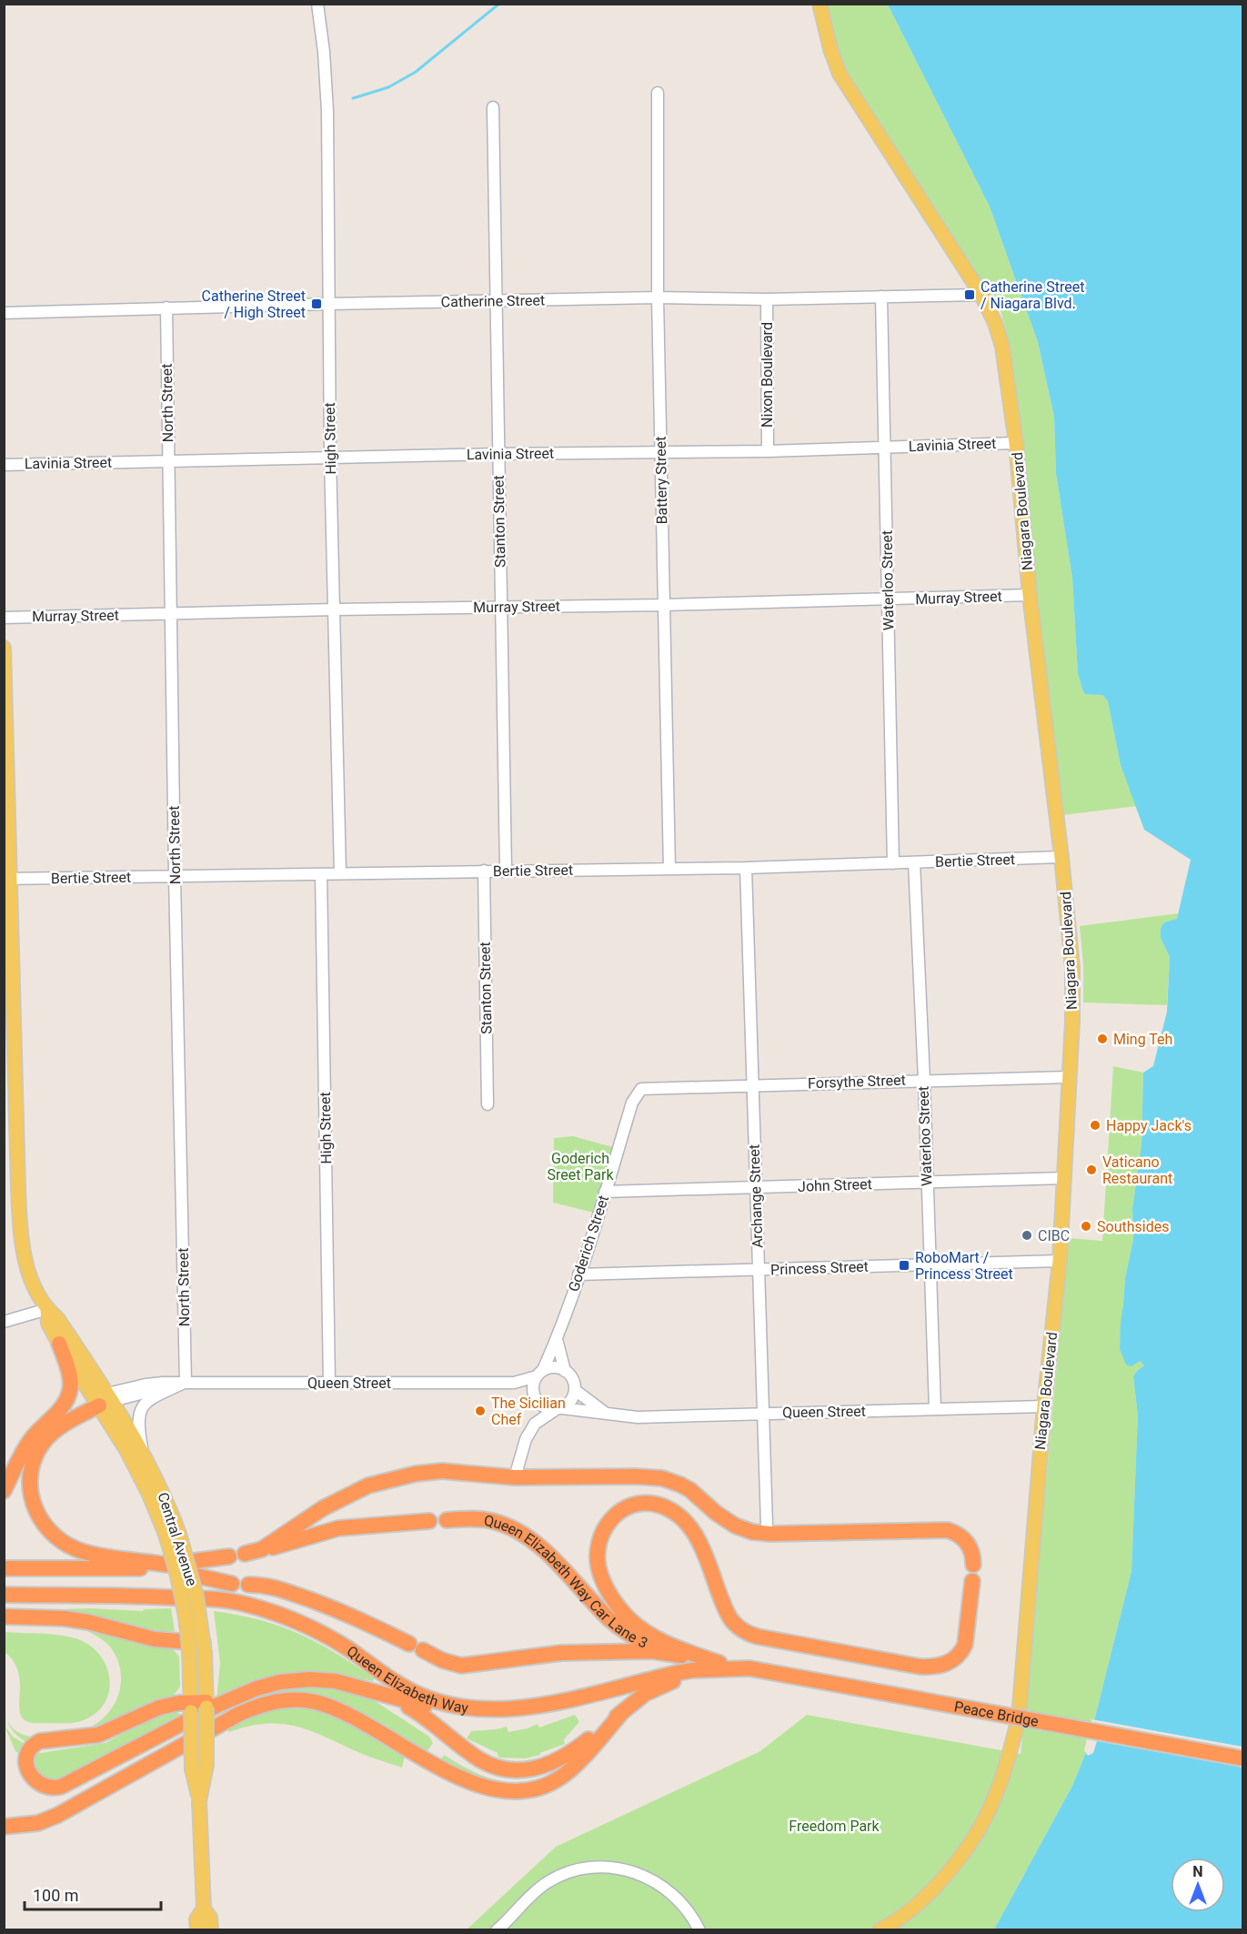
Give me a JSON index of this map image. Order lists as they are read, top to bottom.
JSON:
{
  "streets": {
    "highway": ["Queen Elizabeth Way Car Lane 3", "Queen Elizabeth Way", "Peace Bridge"],
    "main road": ["Niagara Boulevard", "Central Avenue"],
    "street": [
      "Catherine Street",
      "Nixon Boulevard",
      "North Street",
      "High Street",
      "Lavinia Street",
      "Battery Street",
      "Stanton Street",
      "Waterloo Street",
      "Murray Street",
      "Bertie Street",
      "Forsythe Street",
      "John Street",
      "Archange Street",
      "Goderich Street",
      "Princess Street",
      "Queen Street"
    ]
  },
  "crossings": [
    ["Catherine Street", "Nixon Boulevard"],
    ["Catherine Street", "North Street"],
    ["Catherine Street", "High Street"],
    ["Catherine Street", "Battery Street"],
    ["Catherine Street", "Niagara Boulevard"],
    ["Catherine Street", "Stanton Street"],
    ["Catherine Street", "Waterloo Street"],
    ["Nixon Boulevard", "Lavinia Street"],
    ["North Street", "Lavinia Street"],
    ["North Street", "Murray Street"],
    ["North Street", "Bertie Street"],
    ["North Street", "Queen Street"],
    ["High Street", "Lavinia Street"],
    ["High Street", "Murray Street"],
    ["High Street", "Bertie Street"],
    ["High Street", "Queen Street"],
    ["Lavinia Street", "Battery Street"],
    ["Lavinia Street", "Niagara Boulevard"],
    ["Lavinia Street", "Stanton Street"],
    ["Lavinia Street", "Waterloo Street"],
    ["Battery Street", "Murray Street"],
    ["Battery Street", "Bertie Street"],
    ["Niagara Boulevard", "Murray Street"],
    ["Niagara Boulevard", "Bertie Street"],
    ["Niagara Boulevard", "Forsythe Street"],
    ["Niagara Boulevard", "John Street"],
    ["Niagara Boulevard", "Princess Street"],
    ["Niagara Boulevard", "Queen Street"],
    ["Stanton Street", "Murray Street"],
    ["Stanton Street", "Bertie Street"],
    ["Waterloo Street", "Murray Street"],
    ["Waterloo Street", "Bertie Street"],
    ["Waterloo Street", "Forsythe Street"],
    ["Waterloo Street", "John Street"],
    ["Waterloo Street", "Princess Street"],
    ["Waterloo Street", "Queen Street"],
    ["Bertie Street", "Archange Street"],
    ["Bertie Street", "Central Avenue"],
    ["Forsythe Street", "Archange Street"],
    ["Forsythe Street", "Goderich Street"],
    ["John Street", "Archange Street"],
    ["John Street", "Goderich Street"],
    ["Archange Street", "Princess Street"],
    ["Archange Street", "Queen Street"],
    ["Goderich Street", "Princess Street"],
    ["Goderich Street", "Queen Street"],
    ["Queen Street", "Central Avenue"],
    ["Queen Elizabeth Way Car Lane 3", "Queen Elizabeth Way"],
    ["Queen Elizabeth Way", "Peace Bridge"]
  ],
  "parks": ["Goderich Sreet Park", "Freedom Park"],
  "places": {
    "transit": ["Catherine Street / Niagara Blvd.", "Catherine Street / High Street", "RoboMart / Princess Street"],
    "other": [
      "Ming Teh",
      "Happy Jack's",
      "Vaticano Restaurant",
      "Southsides",
      "CIBC",
      "The Sicilian Chef"
    ]
  },
  "scale_bar": "100 m",
  "north": "top"
}
